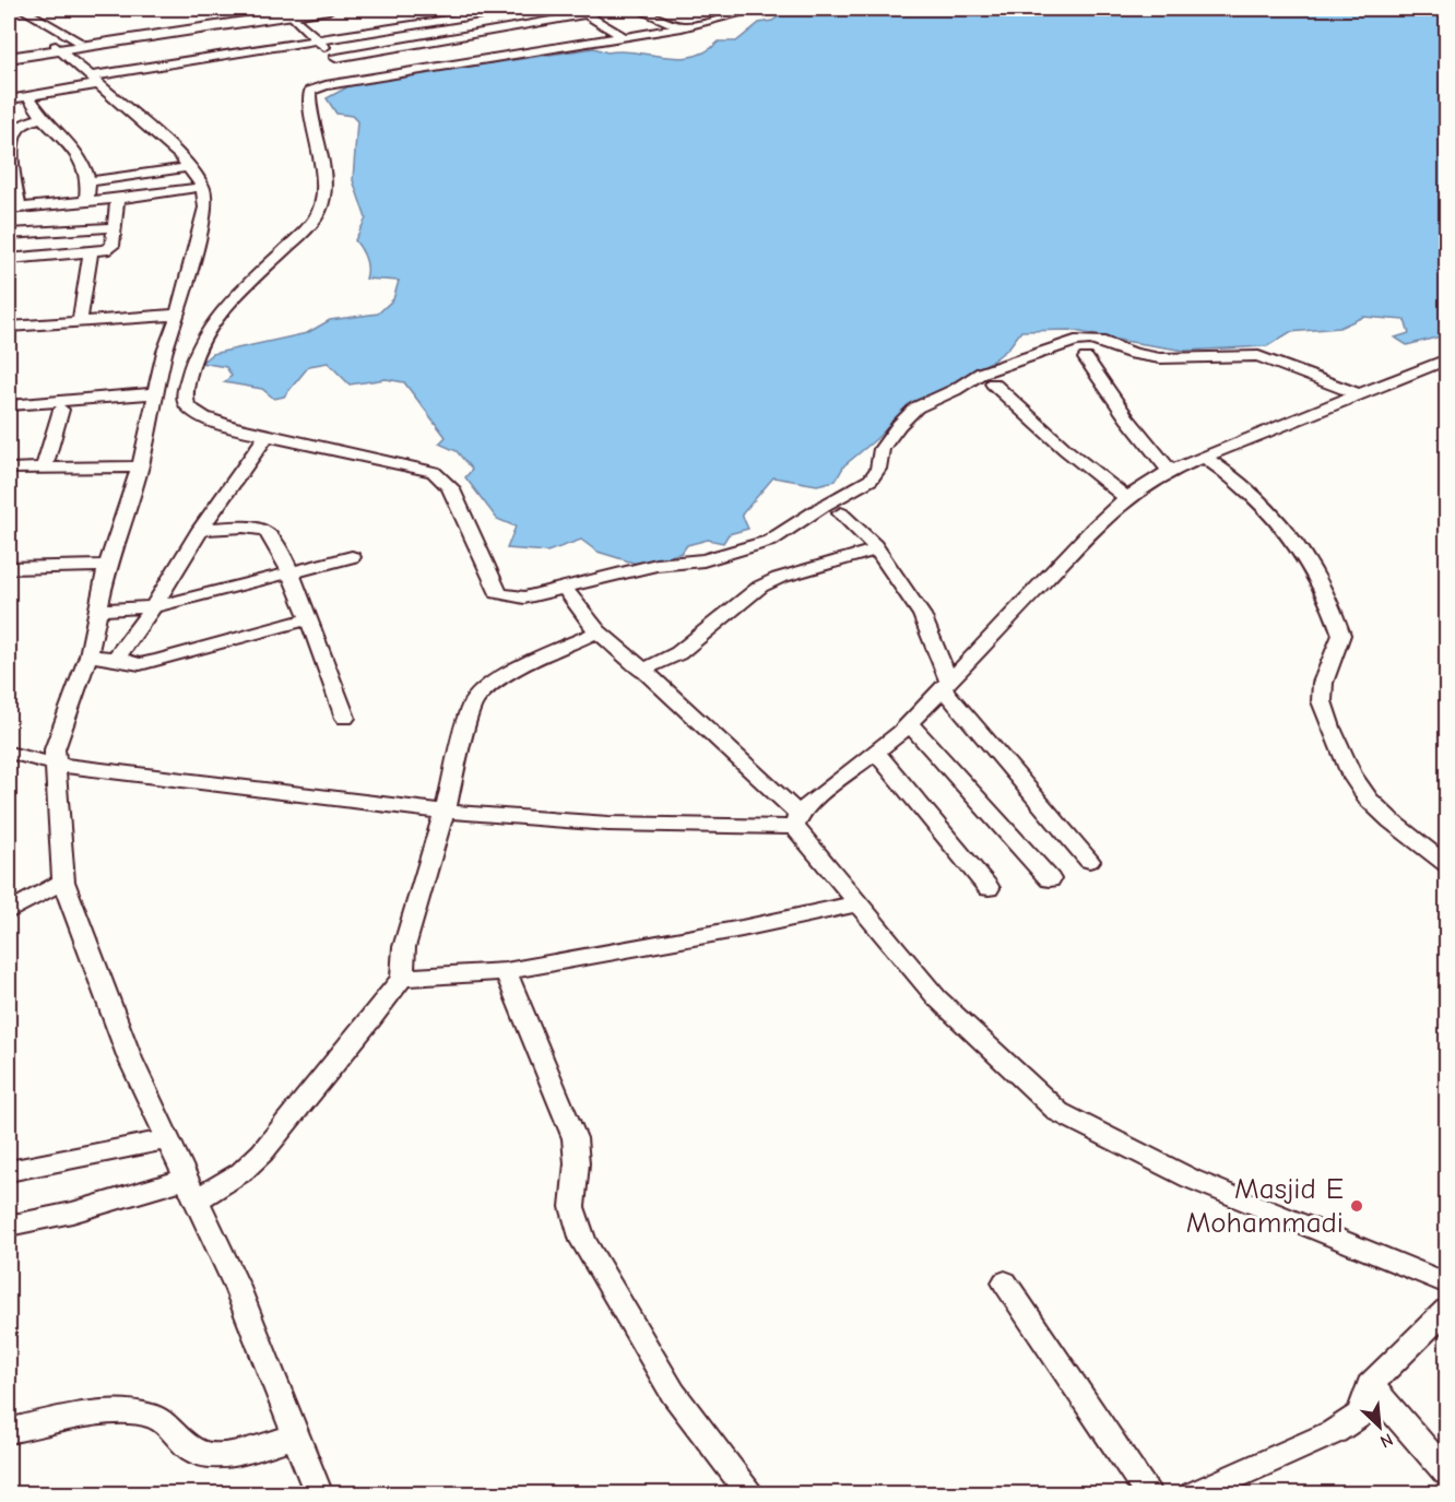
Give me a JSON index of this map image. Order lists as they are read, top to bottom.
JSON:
{
  "places": ["Masjid E Mohammadi"],
  "north": "bottom right"
}
